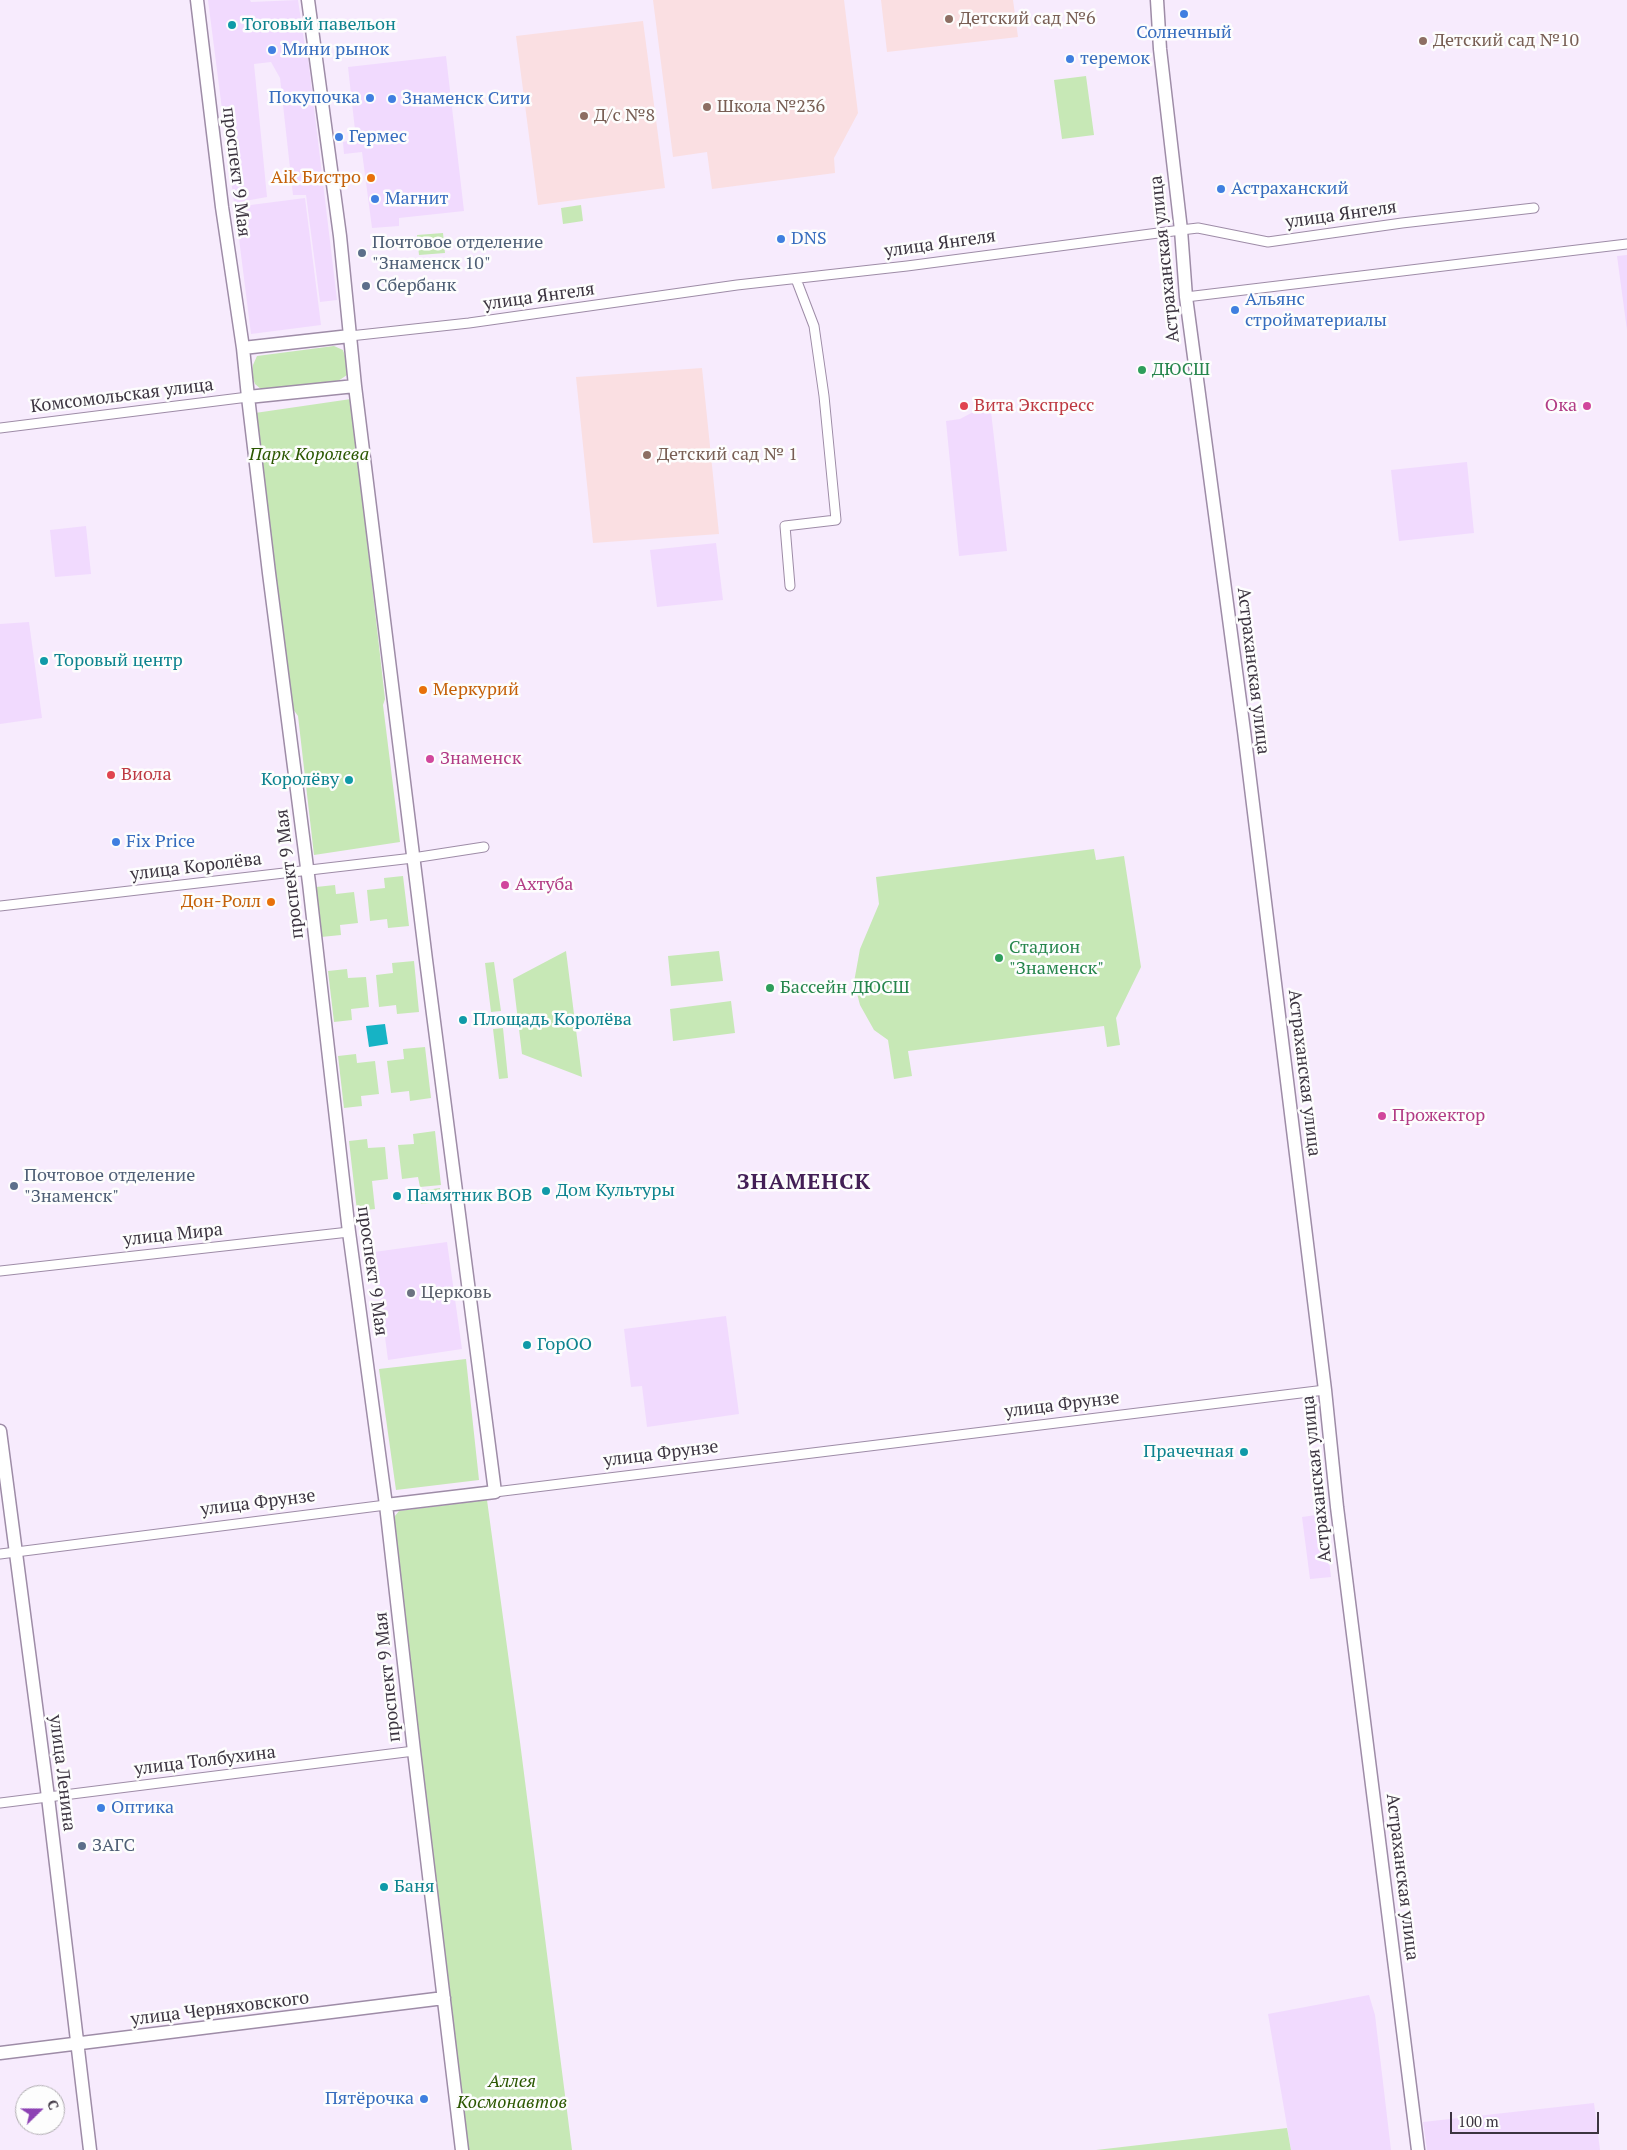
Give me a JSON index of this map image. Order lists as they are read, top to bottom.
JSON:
{
  "streets": {
    "street": [
      "проспект 9 Мая",
      "улица Янгеля",
      "Астраханская улица",
      "Комсомольская улица",
      "улица Королёва",
      "улица Мира",
      "улица Фрунзе",
      "улица Толбухина",
      "улица Ленина",
      "улица Черняховского"
    ]
  },
  "crossings": [
    ["проспект 9 Мая", "Комсомольская улица"],
    ["проспект 9 Мая", "улица Королёва"],
    ["проспект 9 Мая", "улица Мира"],
    ["проспект 9 Мая", "улица Фрунзе"],
    ["проспект 9 Мая", "улица Толбухина"],
    ["проспект 9 Мая", "улица Черняховского"],
    ["улица Янгеля", "Астраханская улица"],
    ["Астраханская улица", "улица Фрунзе"],
    ["улица Фрунзе", "улица Ленина"],
    ["улица Толбухина", "улица Ленина"],
    ["улица Ленина", "улица Черняховского"]
  ],
  "districts": ["ЗНАМЕНСК"],
  "parks": ["Парк Королева", "Аллея Космонавтов"],
  "places": [
    "Солнечный",
    "Детский сад №6",
    "Тоговый павельон",
    "Детский сад №10",
    "Мини рынок",
    "теремок",
    "Покупочка",
    "Знаменск Сити",
    "Школа №236",
    "Д/с №8",
    "Гермес",
    "Aik Бистро",
    "Астраханский",
    "Магнит",
    "DNS",
    "Почтовое отделение \"Знаменск 10\"",
    "Сбербанк",
    "Альянс стройматериалы",
    "ДЮСШ",
    "Вита Экспресс",
    "Ока",
    "Детский сад № 1",
    "Торовый центр",
    "Меркурий",
    "Знаменск",
    "Виола",
    "Королёву",
    "Fix Price",
    "Ахтуба",
    "Дон-Ролл",
    "Стадион \"Знаменск\"",
    "Бассейн ДЮСШ",
    "Площадь Королёва",
    "Прожектор",
    "Почтовое отделение \"Знаменск\"",
    "Дом Культуры",
    "Памятник ВОВ",
    "Церковь",
    "ГорОО",
    "Прачечная",
    "Оптика",
    "ЗАГС",
    "Баня",
    "Пятёрочка"
  ],
  "scale_bar": "100 m",
  "north": "right"
}
